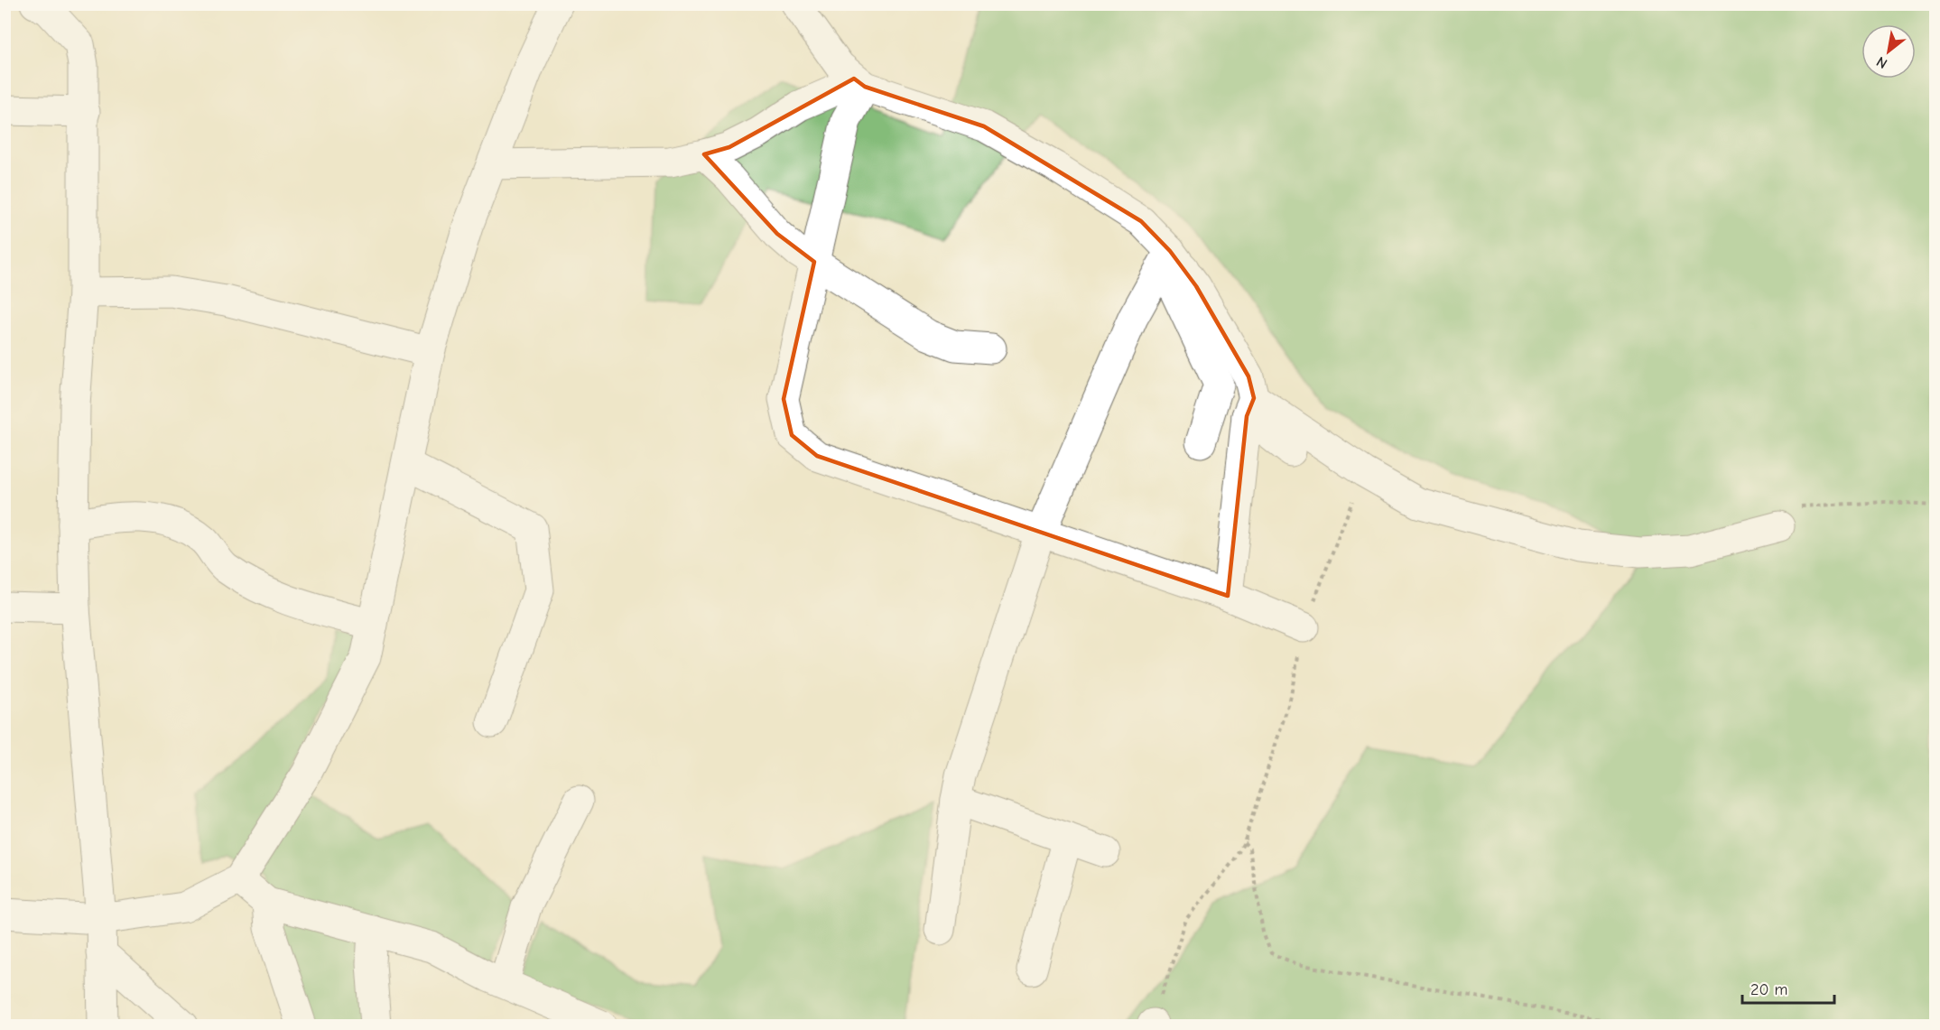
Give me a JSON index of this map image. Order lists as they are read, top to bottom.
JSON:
{
  "scale_bar": "20 m",
  "north": "bottom left"
}
